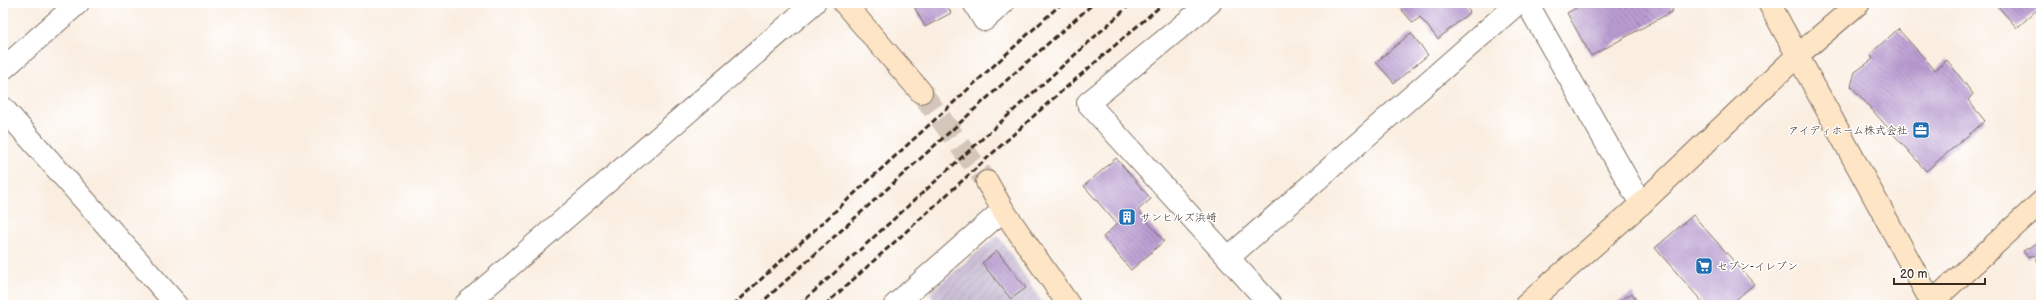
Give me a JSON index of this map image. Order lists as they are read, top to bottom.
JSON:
{
  "places": {
    "office": ["アイディホーム株式会社"],
    "building": ["サンヒルズ浜崎"],
    "supermarket": ["セブン-イレブン"]
  },
  "scale_bar": "20 m"
}
